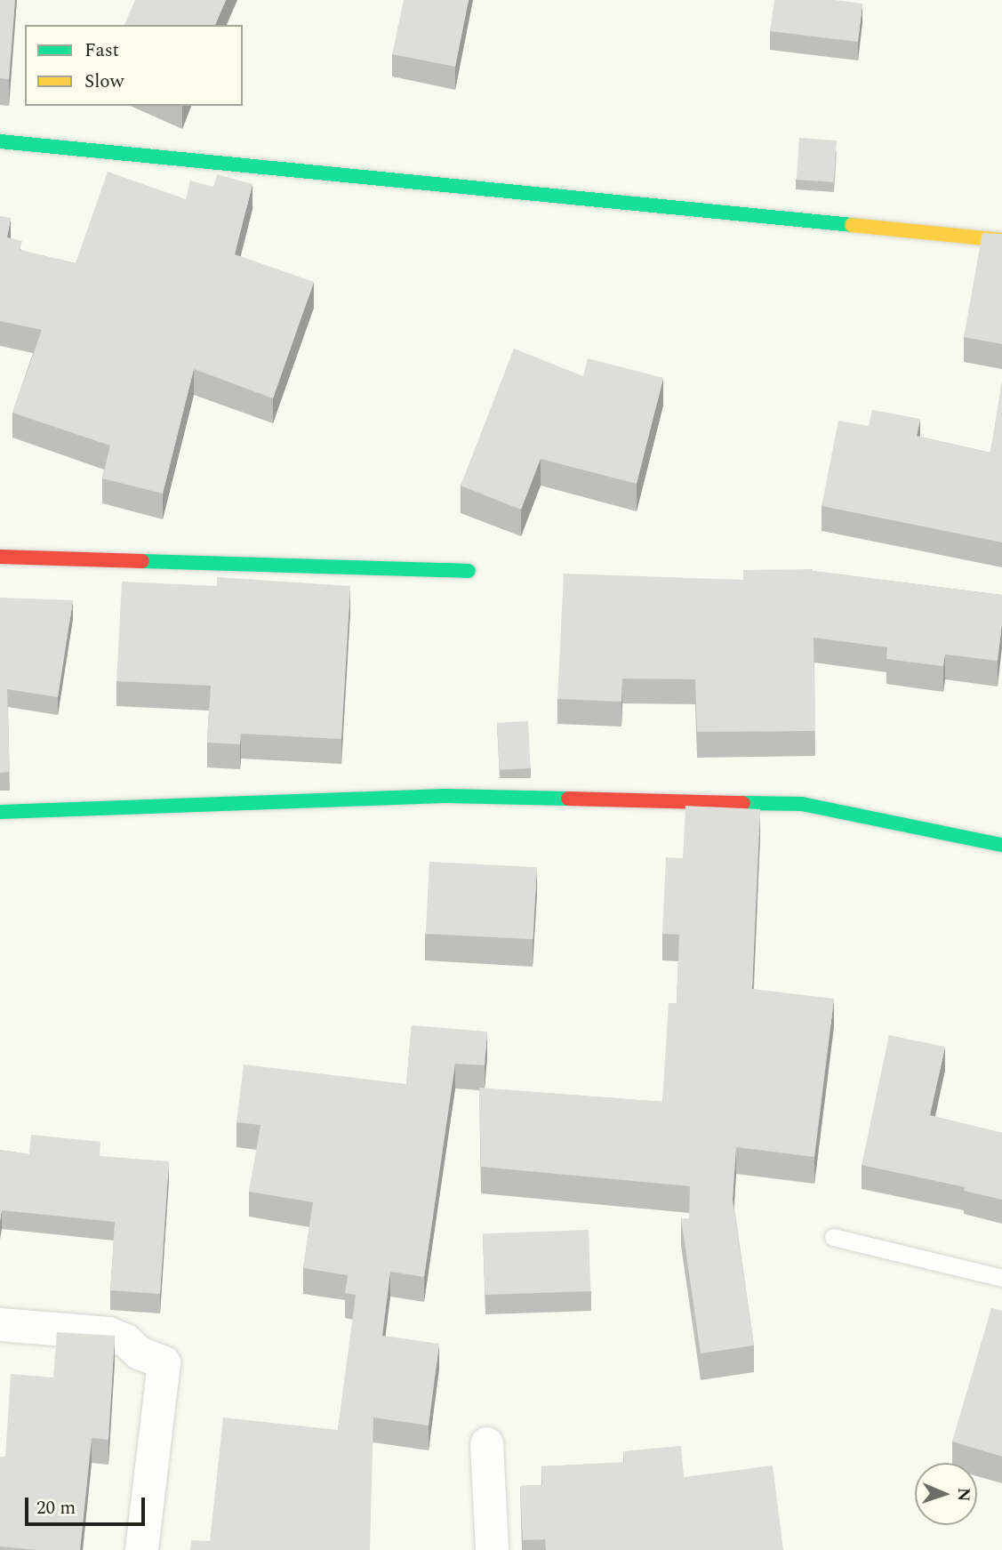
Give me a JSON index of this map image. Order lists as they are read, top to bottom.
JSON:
{
  "legend": ["Fast", "Slow"],
  "scale_bar": "20 m",
  "north": "right"
}
